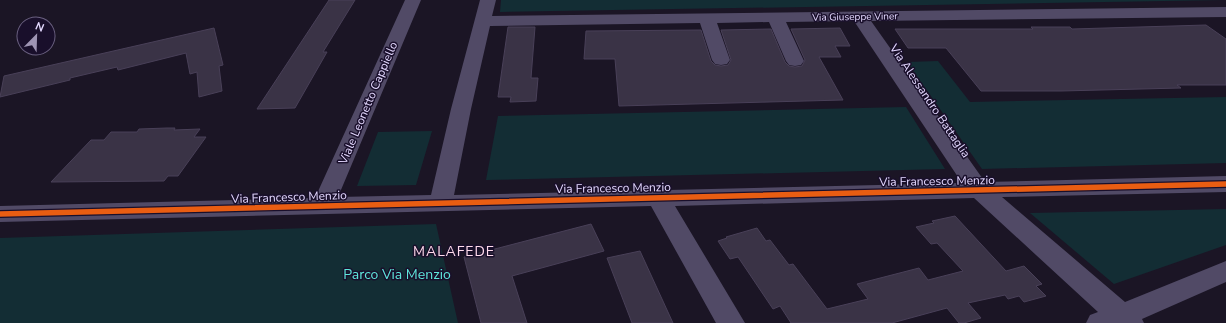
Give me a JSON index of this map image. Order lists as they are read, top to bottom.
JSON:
{
  "streets": {
    "street": [
      "Via Giuseppe Viner",
      "Via Alessandro Battaglia",
      "Viale Leonetto Cappiello",
      "Via Francesco Menzio"
    ]
  },
  "crossings": [
    ["Via Giuseppe Viner", "Via Alessandro Battaglia"],
    ["Via Alessandro Battaglia", "Via Francesco Menzio"],
    ["Viale Leonetto Cappiello", "Via Francesco Menzio"]
  ],
  "districts": ["MALAFEDE"],
  "parks": ["Parco Via Menzio"],
  "north": "top right"
}
